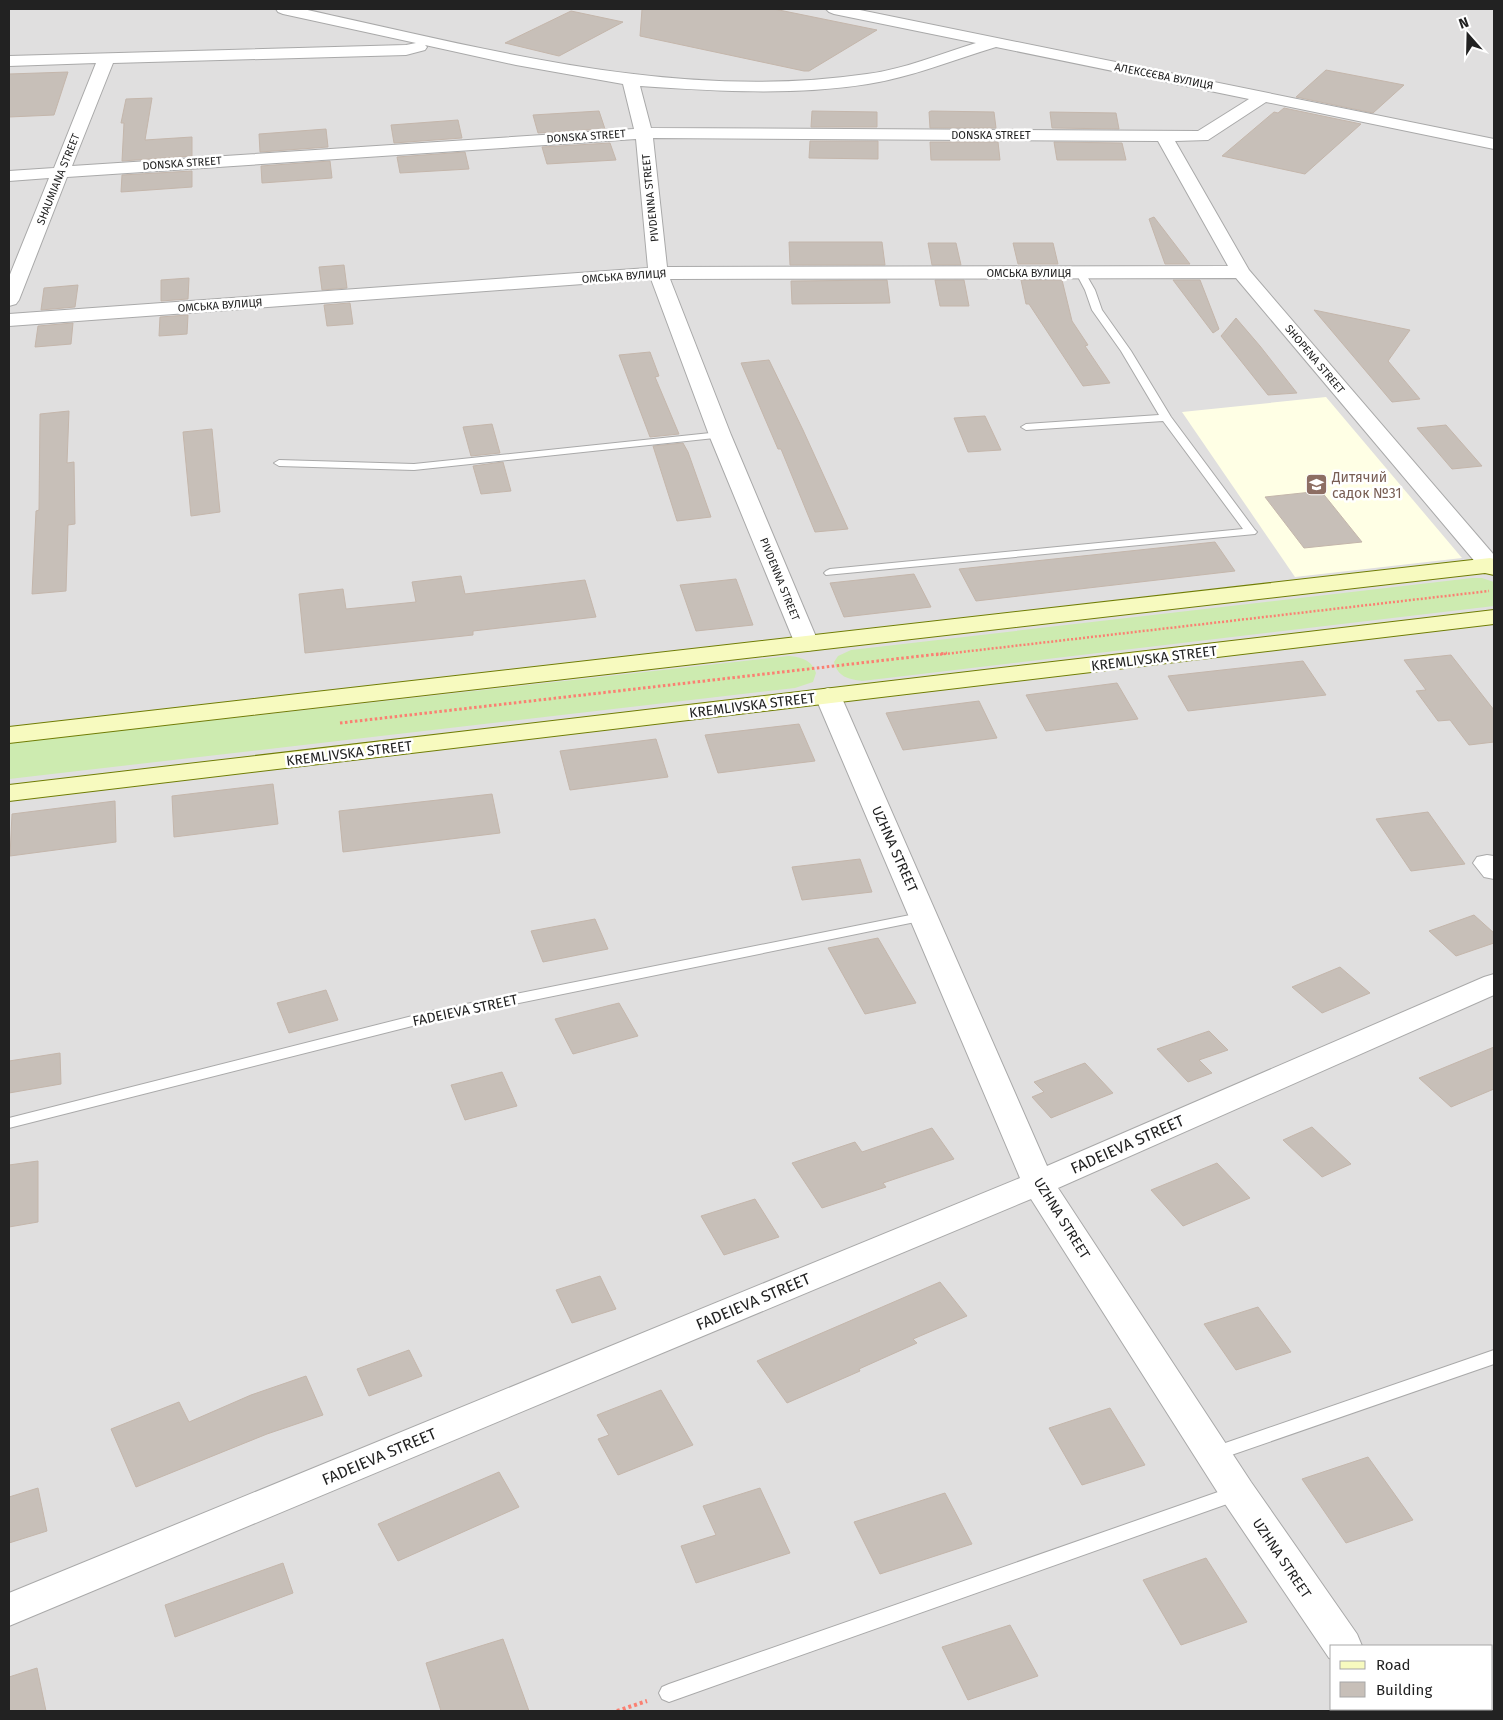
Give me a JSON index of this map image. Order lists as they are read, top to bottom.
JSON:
{
  "streets": {
    "street": [
      "АЛЕКСЄЄВА ВУЛИЦЯ",
      "DONSKA STREET",
      "SHAUMIANA STREET",
      "PIVDENNA STREET",
      "ОМСЬКА ВУЛИЦЯ",
      "SHOPENA STREET",
      "KREMLIVSKA STREET",
      "UZHNA STREET",
      "FADEIEVA STREET"
    ]
  },
  "crossings": [
    ["АЛЕКСЄЄВА ВУЛИЦЯ", "DONSKA STREET"],
    ["DONSKA STREET", "SHAUMIANA STREET"],
    ["DONSKA STREET", "PIVDENNA STREET"],
    ["DONSKA STREET", "SHOPENA STREET"],
    ["PIVDENNA STREET", "ОМСЬКА ВУЛИЦЯ"],
    ["ОМСЬКА ВУЛИЦЯ", "SHOPENA STREET"],
    ["KREMLIVSKA STREET", "UZHNA STREET"],
    ["UZHNA STREET", "FADEIEVA STREET"]
  ],
  "places": {
    "school or university": ["Дитячий садок №31"]
  },
  "legend": ["Road", "Building"],
  "north": "top"
}
